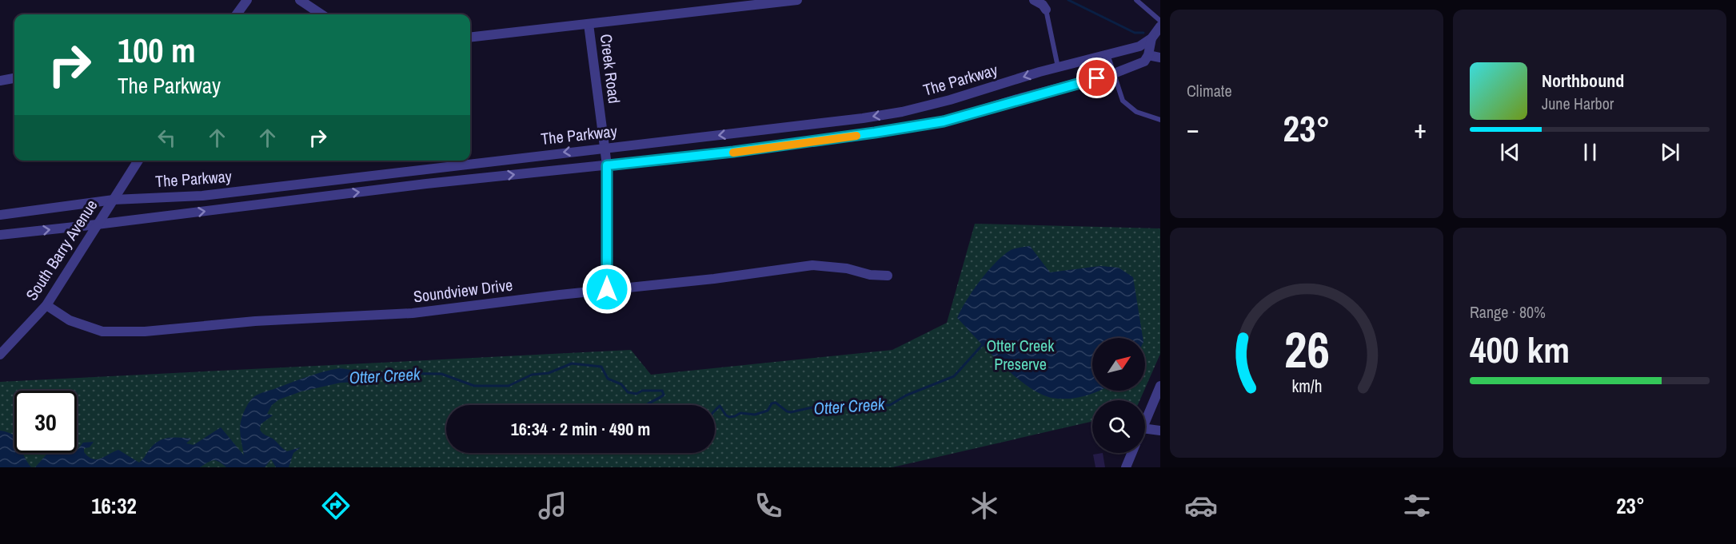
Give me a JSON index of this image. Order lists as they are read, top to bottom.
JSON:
{
  "streets": {
    "street": [
      "Creek Road",
      "The Parkway",
      "South Barry Avenue",
      "Soundview Drive"
    ]
  },
  "crossings": [
    ["Creek Road", "The Parkway"],
    ["Creek Road", "Soundview Drive"],
    ["The Parkway", "South Barry Avenue"],
    ["South Barry Avenue", "Soundview Drive"]
  ],
  "water": ["Otter Creek"],
  "parks": ["Otter Creek Preserve"],
  "north": "top right",
  "page": {
    "tile": [
      "Climate",
      ["Range · 80%", "400 km"]
    ],
    "turn": ["100 m", "The Parkway"],
    "song": ["Northbound", "June Harbor"],
    "heat": ["−", "23°", "+"],
    "limit": "30",
    "trip": "16:34 · 2 min · 490 m",
    "tabs": ["16:32", "23°"],
    "gauge": ["26", "km/h"]
  }
}
